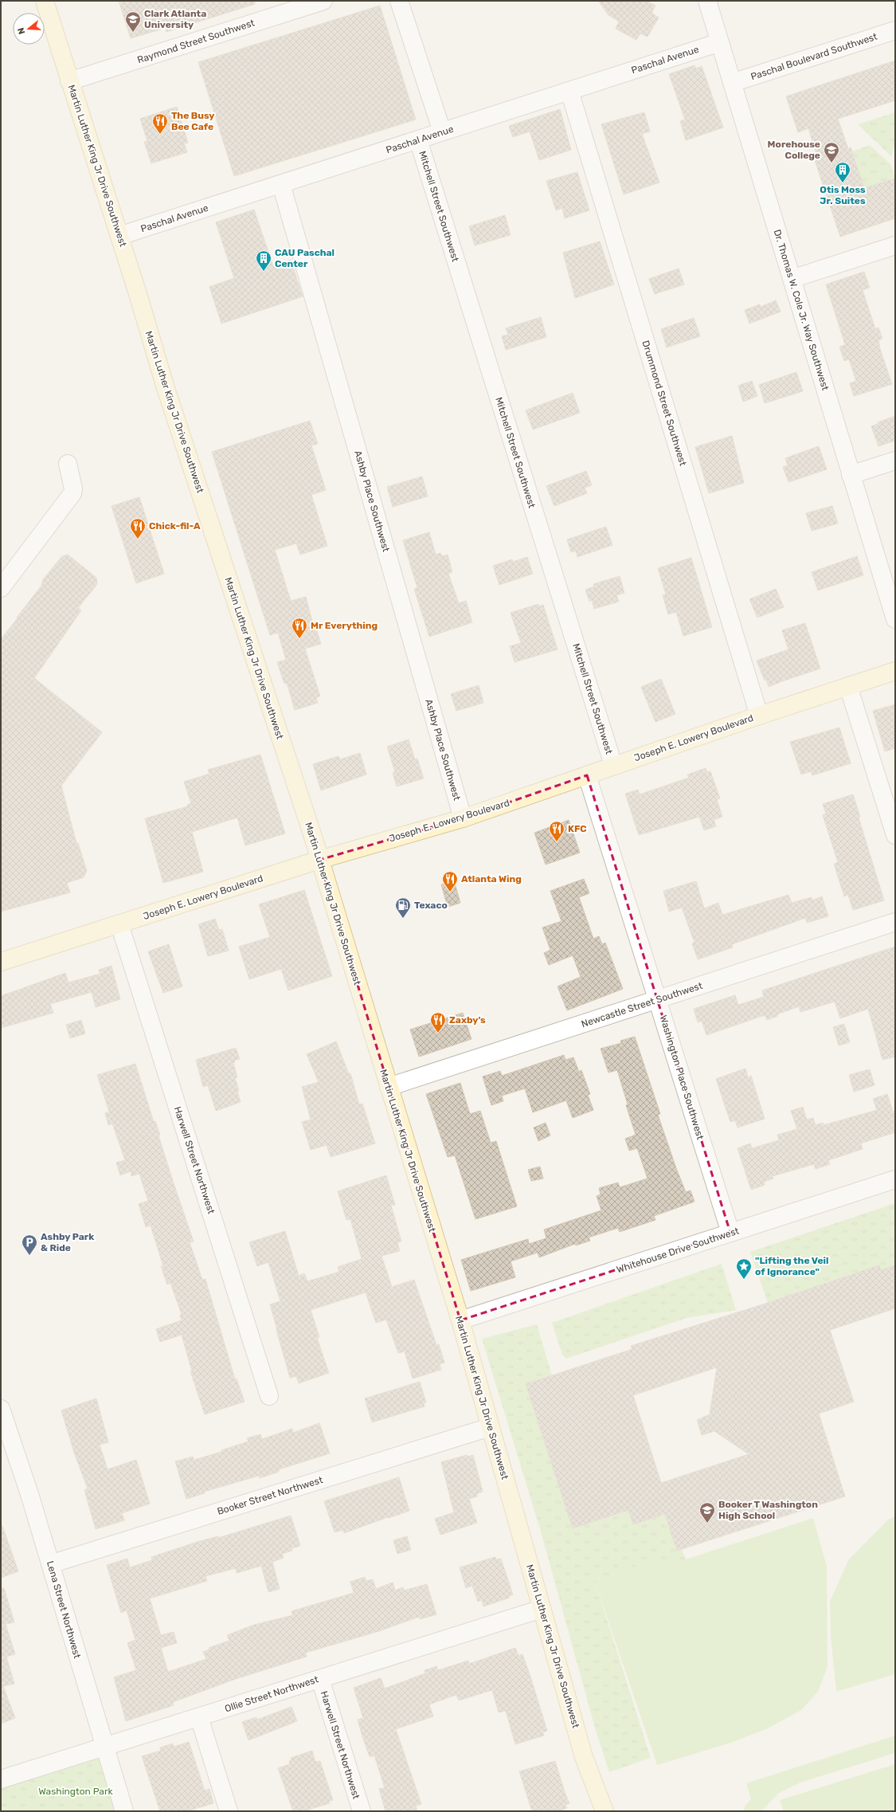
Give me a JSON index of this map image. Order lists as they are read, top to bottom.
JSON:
{
  "streets": {
    "main road": ["Martin Luther King Jr Drive Southwest", "Joseph E. Lowery Boulevard"],
    "street": [
      "Raymond Street Southwest",
      "Paschal Boulevard Southwest",
      "Paschal Avenue",
      "Mitchell Street Southwest",
      "Dr. Thomas W. Cole Jr. Way Southwest",
      "Drummond Street Southwest",
      "Ashby Place Southwest",
      "Newcastle Street Southwest",
      "Washington Place Southwest",
      "Harwell Street Northwest",
      "Whitehouse Drive Southwest",
      "Booker Street Northwest",
      "Lena Street Northwest",
      "Ollie Street Northwest"
    ]
  },
  "crossings": [
    ["Raymond Street Southwest", "Martin Luther King Jr Drive Southwest"],
    ["Paschal Boulevard Southwest", "Dr. Thomas W. Cole Jr. Way Southwest"],
    ["Paschal Avenue", "Martin Luther King Jr Drive Southwest"],
    ["Paschal Avenue", "Mitchell Street Southwest"],
    ["Paschal Avenue", "Dr. Thomas W. Cole Jr. Way Southwest"],
    ["Paschal Avenue", "Drummond Street Southwest"],
    ["Paschal Avenue", "Ashby Place Southwest"],
    ["Martin Luther King Jr Drive Southwest", "Joseph E. Lowery Boulevard"],
    ["Martin Luther King Jr Drive Southwest", "Newcastle Street Southwest"],
    ["Martin Luther King Jr Drive Southwest", "Whitehouse Drive Southwest"],
    ["Martin Luther King Jr Drive Southwest", "Booker Street Northwest"],
    ["Martin Luther King Jr Drive Southwest", "Ollie Street Northwest"],
    ["Mitchell Street Southwest", "Joseph E. Lowery Boulevard"],
    ["Drummond Street Southwest", "Joseph E. Lowery Boulevard"],
    ["Ashby Place Southwest", "Joseph E. Lowery Boulevard"],
    ["Joseph E. Lowery Boulevard", "Washington Place Southwest"],
    ["Joseph E. Lowery Boulevard", "Harwell Street Northwest"],
    ["Newcastle Street Southwest", "Washington Place Southwest"],
    ["Washington Place Southwest", "Whitehouse Drive Southwest"],
    ["Harwell Street Northwest", "Ollie Street Northwest"],
    ["Booker Street Northwest", "Lena Street Northwest"],
    ["Lena Street Northwest", "Ollie Street Northwest"]
  ],
  "parks": ["Washington Park"],
  "places": {
    "school or university": ["Clark Atlanta University", "Morehouse College", "Booker T Washington High School"],
    "restaurant": [
      "The Busy Bee Cafe",
      "Chick-fil-A",
      "Mr Everything",
      "KFC",
      "Atlanta Wing",
      "Zaxby's"
    ],
    "building": ["Otis Moss Jr. Suites", "CAU Paschal Center"],
    "fuel station": ["Texaco"],
    "parking": ["Ashby Park & Ride"],
    "place": ["\"Lifting the Veil of Ignorance\""]
  },
  "north": "left"
}
